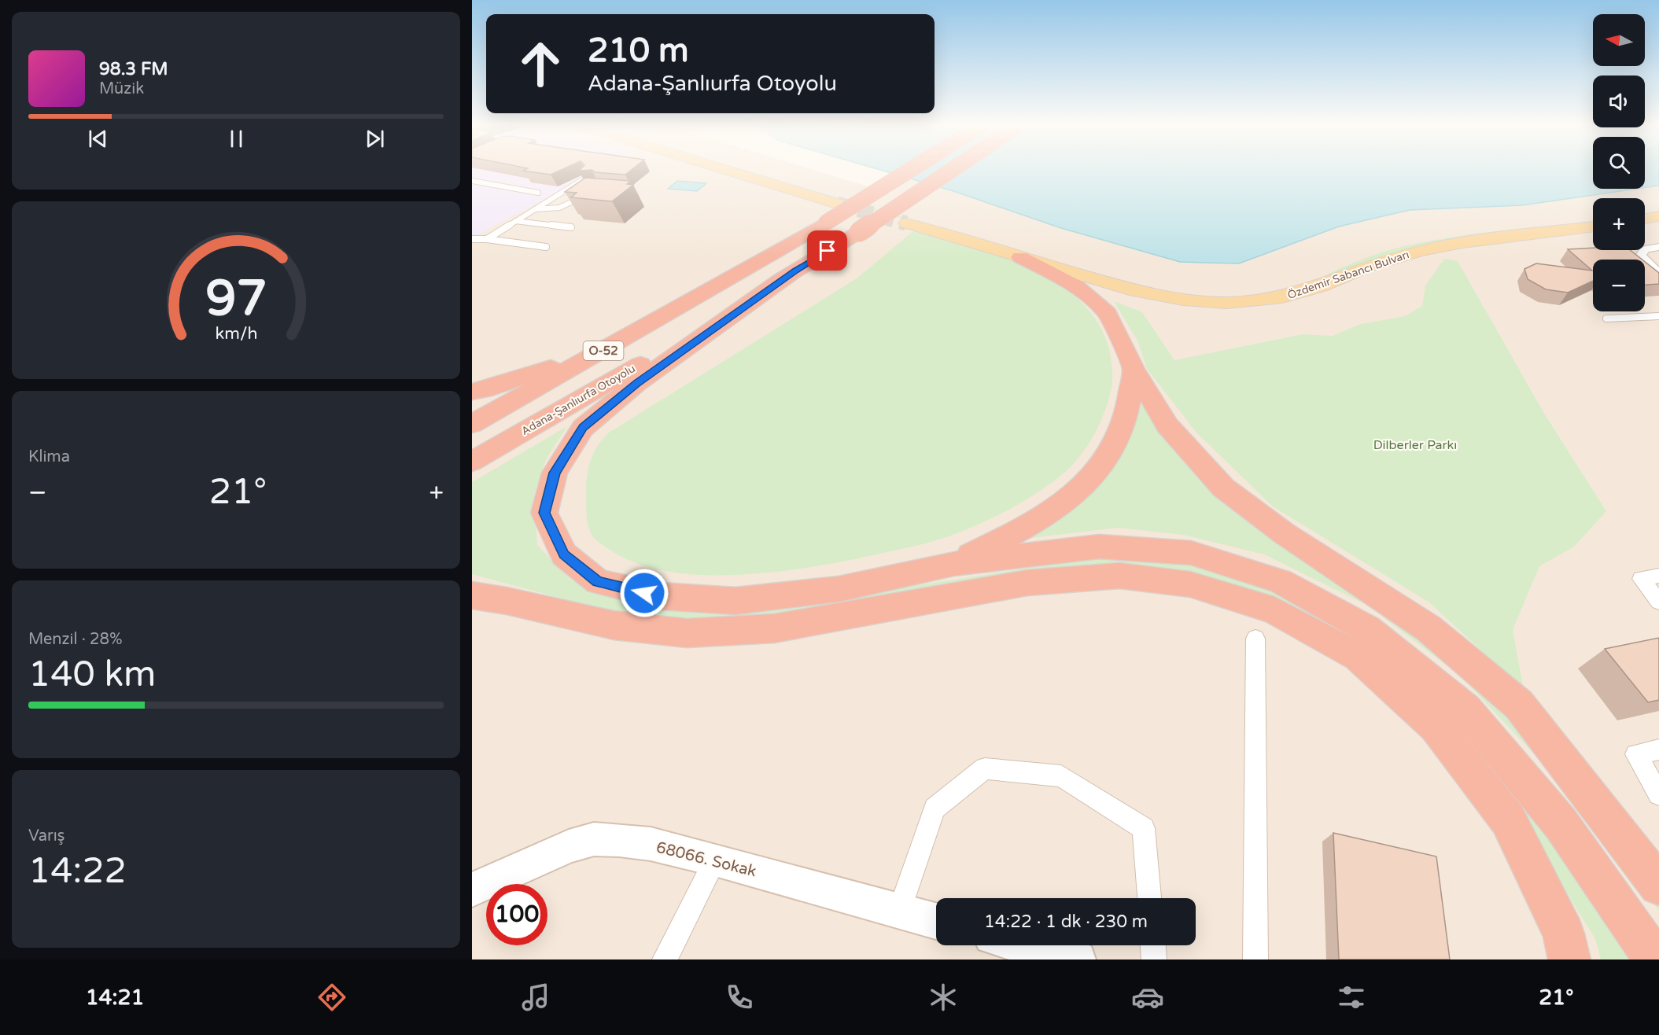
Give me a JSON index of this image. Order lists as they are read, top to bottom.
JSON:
{
  "streets": {
    "highway": ["O-52", "Adana-Şanlıurfa Otoyolu"],
    "main road": ["Özdemir Sabancı Bulvarı", "68066. Sokak"]
  },
  "parks": ["Dilberler Parkı"],
  "north": "left",
  "page": {
    "map_buttons": ["+", "−"],
    "turn": ["210 m", "Adana-Şanlıurfa Otoyolu"],
    "song": ["98.3 FM", "Müzik"],
    "tile": [
      "Klima",
      ["Menzil · 28%", "140 km"],
      ["Varış", "14:22"]
    ],
    "heat": ["−", "21°", "+"],
    "limit": "100",
    "trip": "14:22 · 1 dk · 230 m",
    "tabs": ["14:21", "21°"],
    "gauge": ["97", "km/h"]
  }
}
